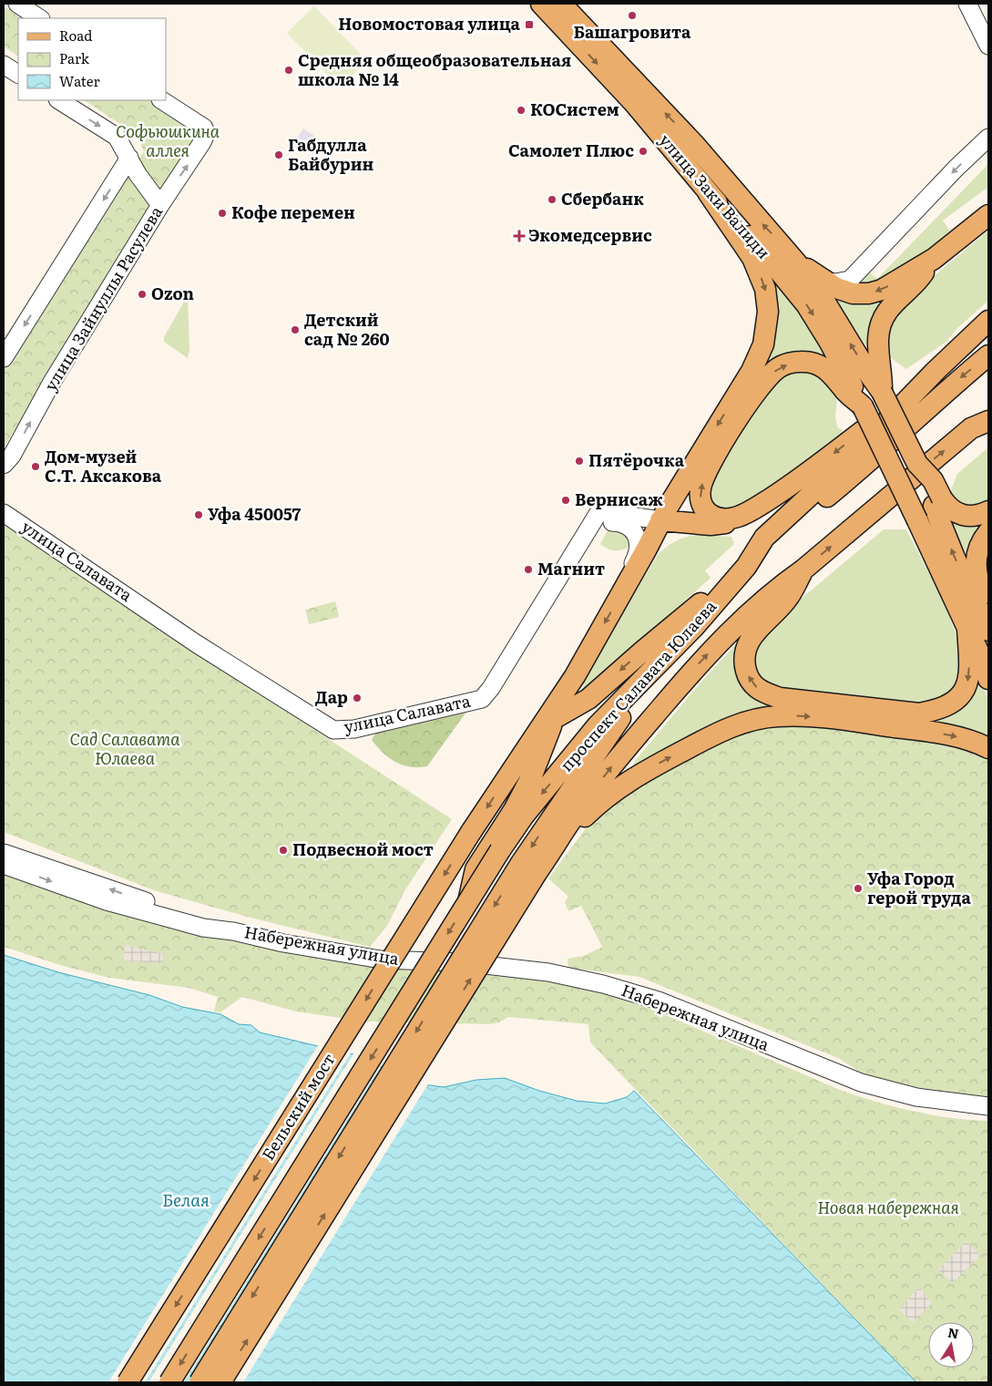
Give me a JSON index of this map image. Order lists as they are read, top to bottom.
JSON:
{
  "streets": {
    "main road": ["улица Заки Валиди", "проспект Салавата Юлаева", "Бельский мост"],
    "street": ["улица Зайнуллы Расулева", "улица Салавата", "Набережная улица"]
  },
  "water": ["Белая"],
  "parks": ["Софьюшкина аллея", "Сад Салавата Юлаева", "Новая набережная"],
  "places": {
    "other": [
      "Башагровита",
      "Средняя общеобразовательная школа № 14",
      "КОСистем",
      "Самолет Плюс",
      "Габдулла Байбурин",
      "Сбербанк",
      "Кофе перемен",
      "Ozon",
      "Детский сад № 260",
      "Пятёрочка",
      "Дом-музей С.Т. Аксакова",
      "Вернисаж",
      "Уфа 450057",
      "Магнит",
      "Дар",
      "Подвесной мост",
      "Уфа Город герой труда"
    ],
    "transit": ["Новомостовая улица"],
    "health": ["Экомедсервис"]
  },
  "legend": ["Road", "Park", "Water"],
  "north": "top"
}
